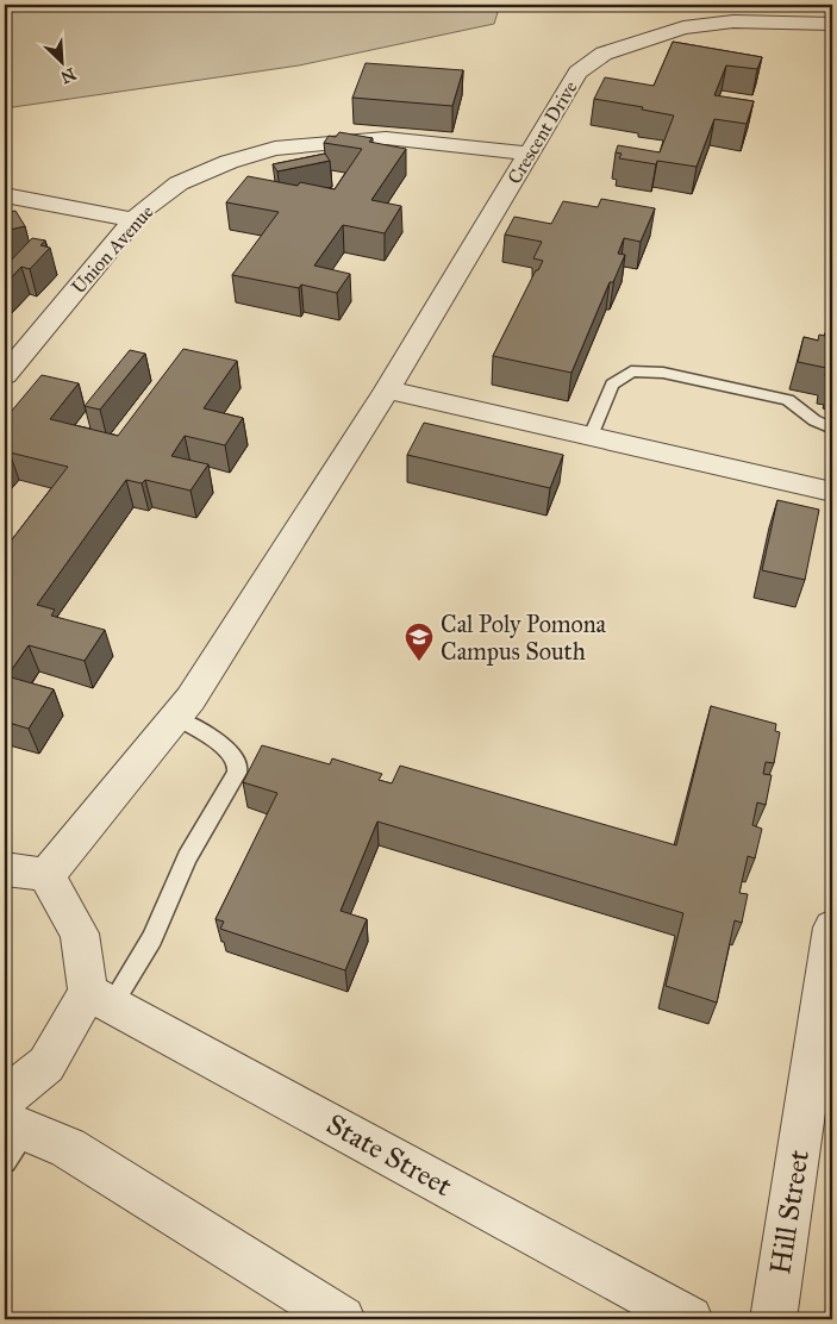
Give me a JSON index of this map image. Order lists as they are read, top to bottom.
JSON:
{
  "streets": {
    "street": [
      "Crescent Drive",
      "Union Avenue",
      "State Street",
      "Hill Street"
    ]
  },
  "crossings": [
    ["Crescent Drive", "Union Avenue"]
  ],
  "places": {
    "school or university": ["Cal Poly Pomona Campus South"]
  },
  "north": "bottom right"
}
